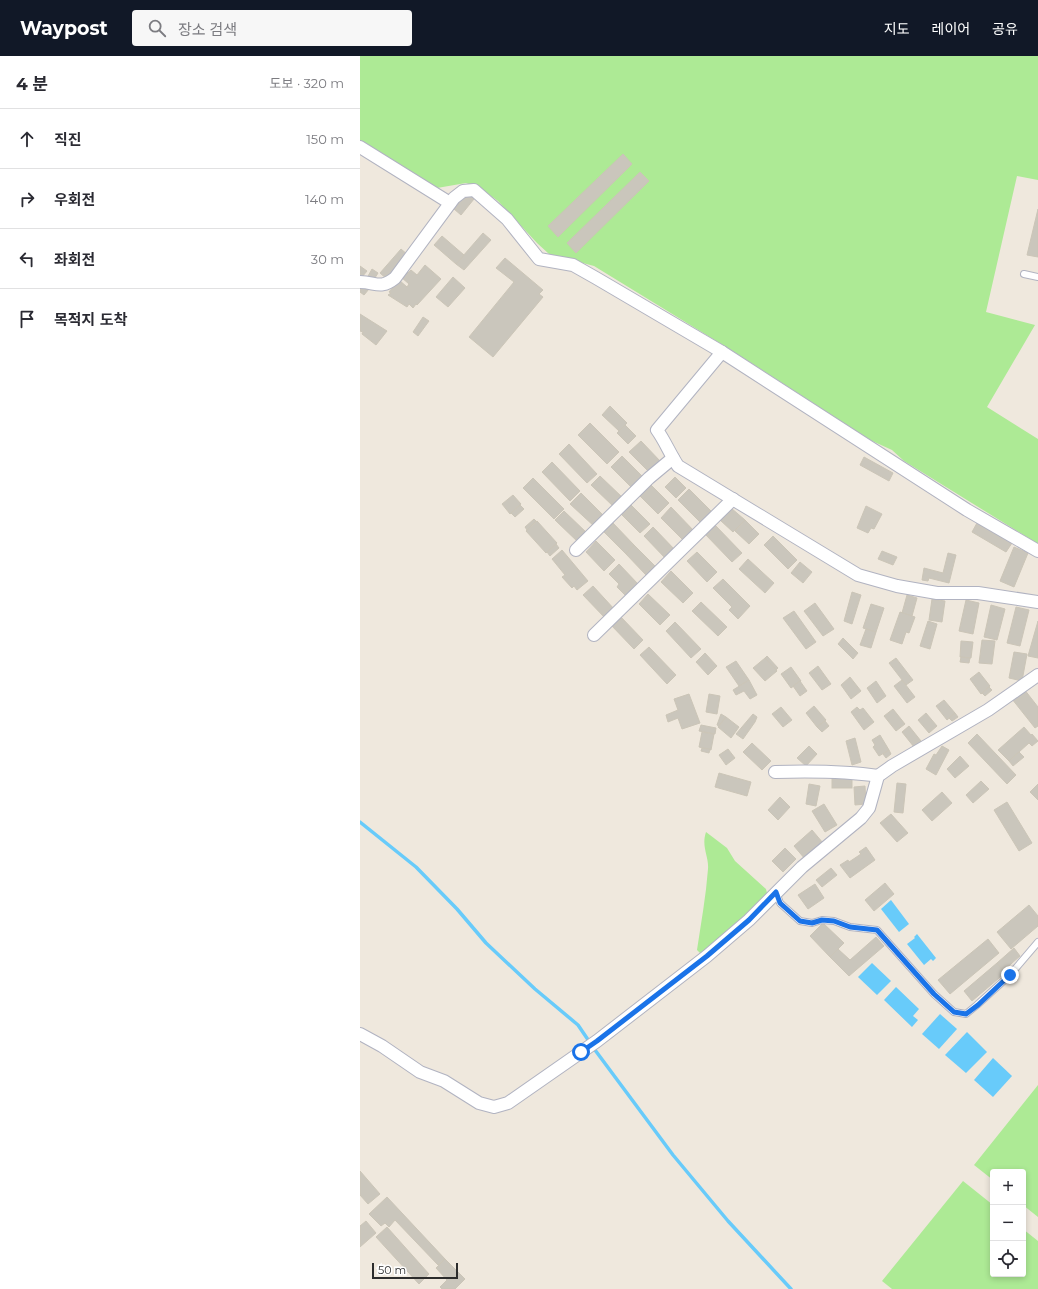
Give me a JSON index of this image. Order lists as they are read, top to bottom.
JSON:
{
  "scale_bar": "50 m",
  "page": {
    "header": "Waypost",
    "search": "장소 검색",
    "nav": ["지도", "레이어", "공유"],
    "heading": ["4 분", "도보 · 320 m"],
    "list": [
      ["직진", "150 m"],
      ["우회전", "140 m"],
      ["좌회전", "30 m"],
      "목적지 도착"
    ],
    "map_buttons": ["+", "−"],
    "scale": "50 m"
  }
}
